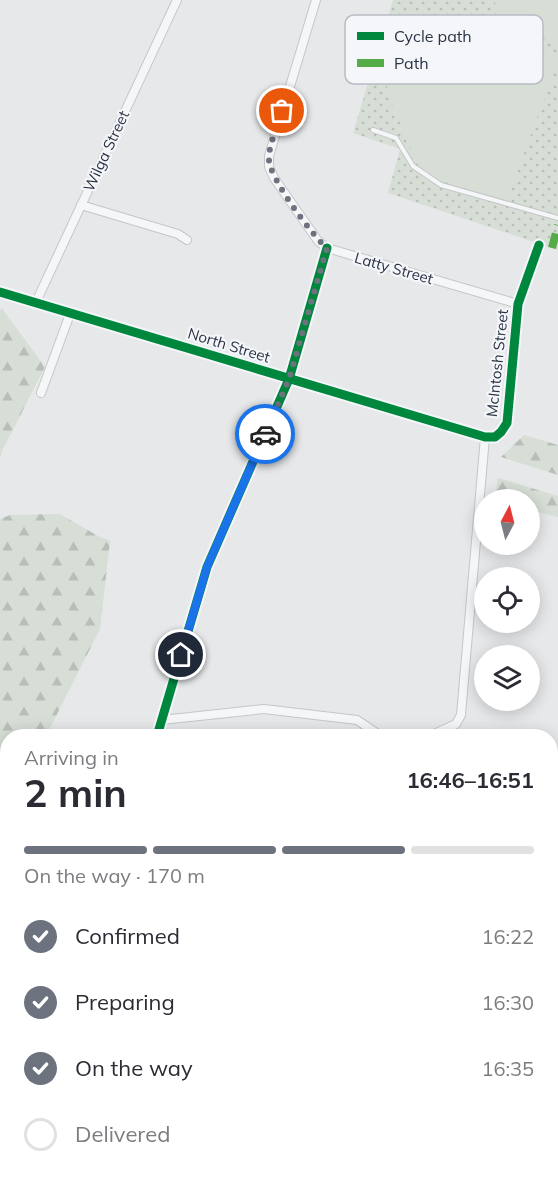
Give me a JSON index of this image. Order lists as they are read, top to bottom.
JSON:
{
  "streets": {
    "street": [
      "Wilga Street",
      "Latty Street",
      "North Street",
      "McIntosh Street"
    ]
  },
  "crossings": [
    ["Wilga Street", "North Street"],
    ["Latty Street", "McIntosh Street"],
    ["North Street", "McIntosh Street"]
  ],
  "legend": ["Cycle path", "Path"],
  "north": "top",
  "page": {
    "heading": ["2 min", "Arriving in", "16:46–16:51"],
    "bar": "On the way · 170 m",
    "list": [
      ["Confirmed", "16:22"],
      ["Preparing", "16:30"],
      ["On the way", "16:35"],
      "Delivered"
    ]
  }
}
